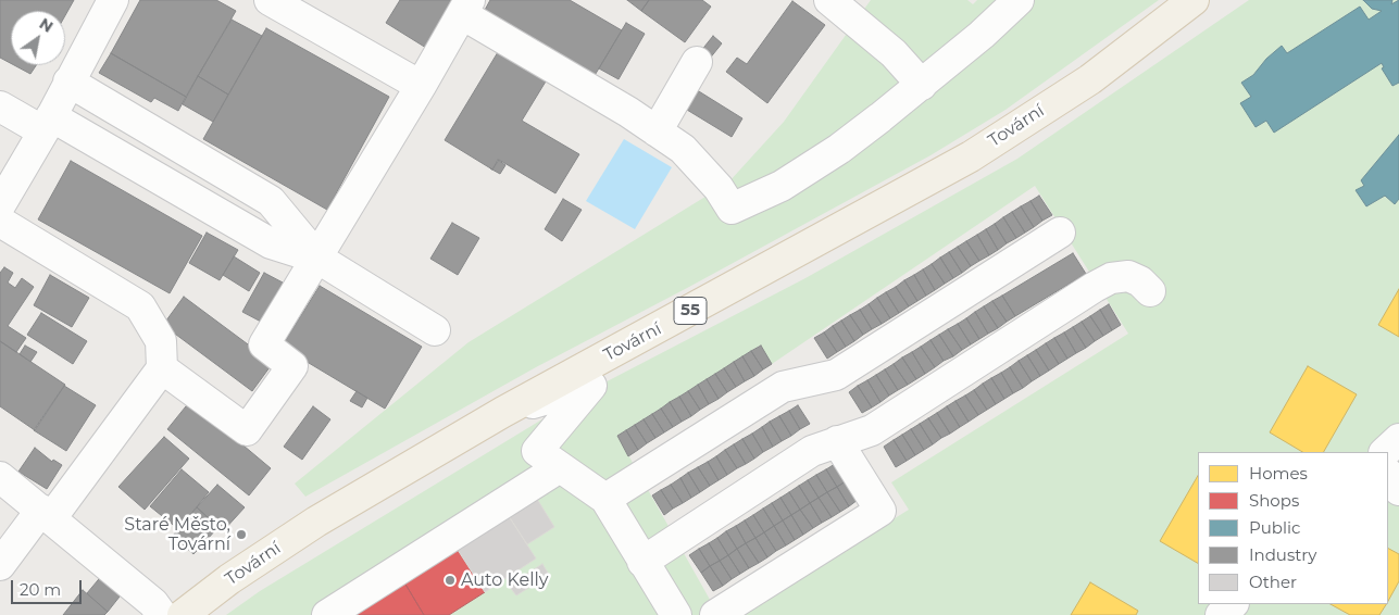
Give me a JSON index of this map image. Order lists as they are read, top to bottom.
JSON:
{
  "streets": {
    "main road": ["Tovární", "55"]
  },
  "places": ["Staré Město, Tovární", "Auto Kelly"],
  "legend": [
    "Homes",
    "Shops",
    "Public",
    "Industry",
    "Other"
  ],
  "scale_bar": "20 m",
  "north": "top right"
}
